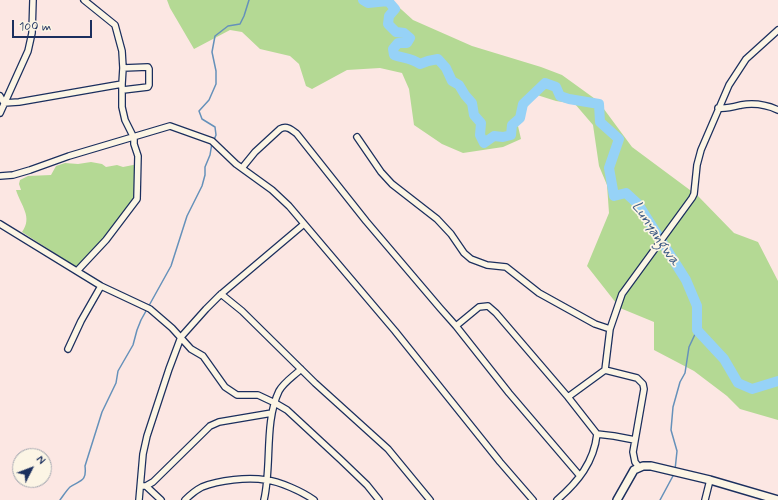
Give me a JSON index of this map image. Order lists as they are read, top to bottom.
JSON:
{
  "water": ["Lunyangwa"],
  "scale_bar": "100 m",
  "north": "top right"
}
